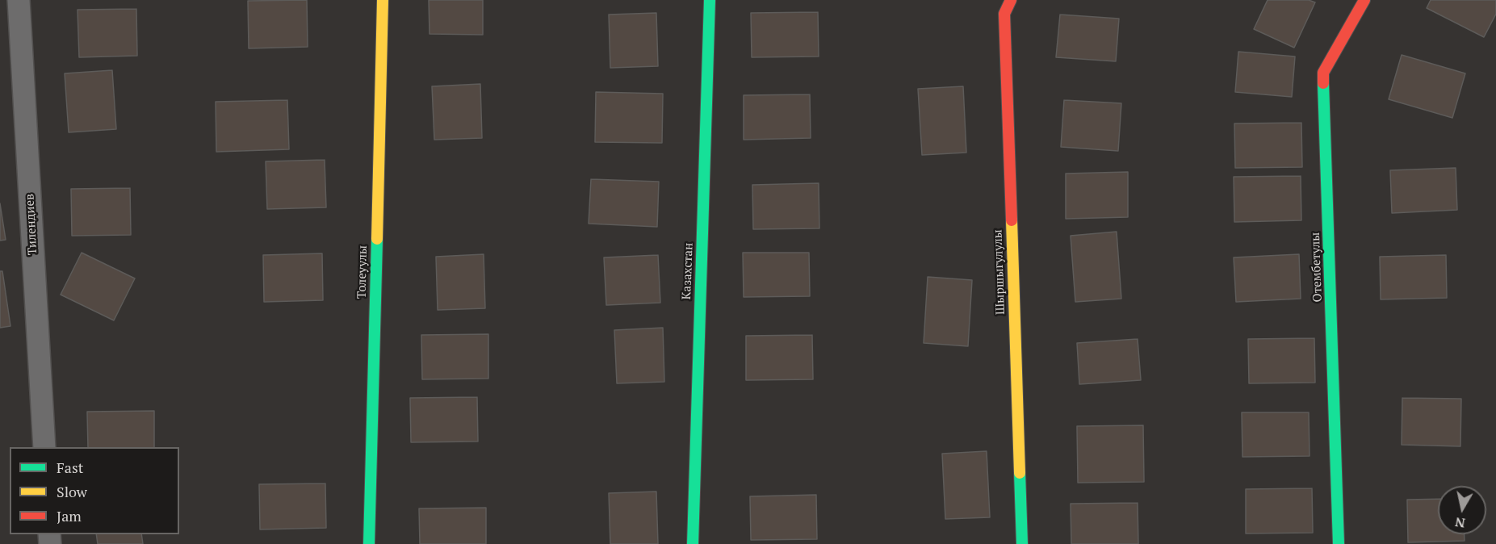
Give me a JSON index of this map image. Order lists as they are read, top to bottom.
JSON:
{
  "streets": {
    "street": [
      "Тилендиев",
      "Отембетулы",
      "Казахстан",
      "Толеуулы",
      "Шыршыгулулы"
    ]
  },
  "legend": ["Fast", "Slow", "Jam"],
  "north": "bottom"
}
